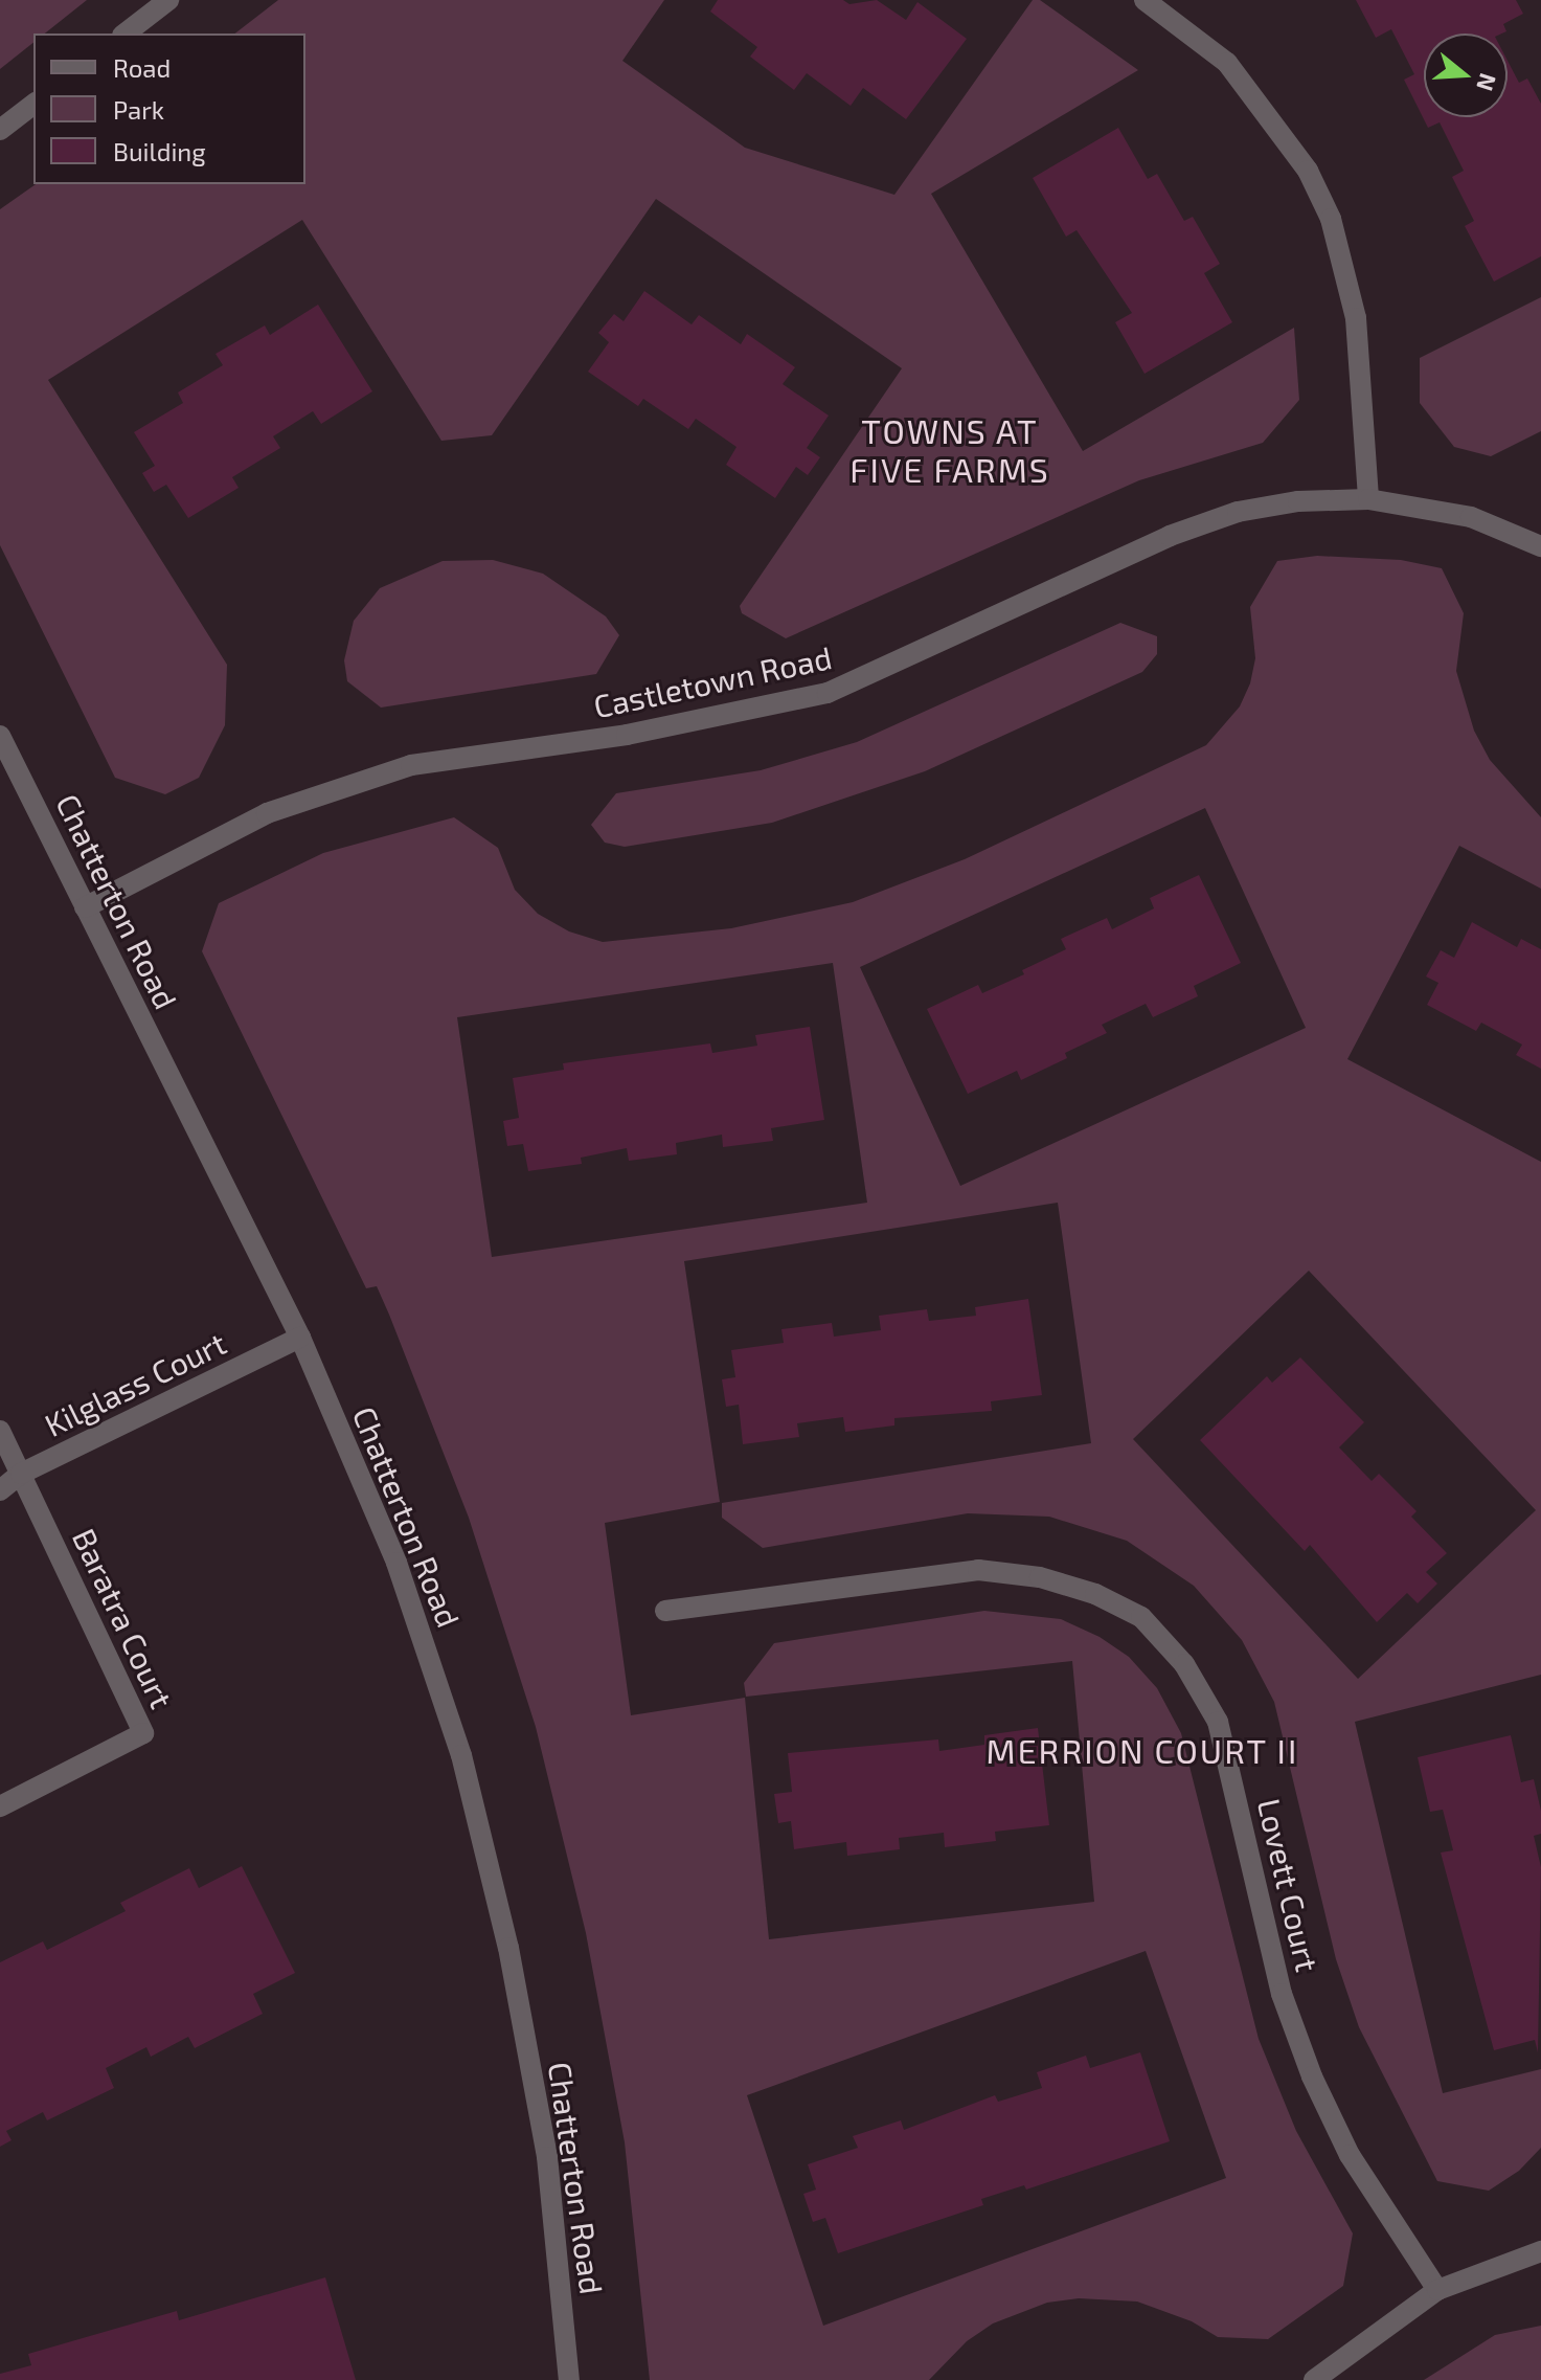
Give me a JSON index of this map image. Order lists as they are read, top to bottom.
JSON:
{
  "streets": {
    "street": [
      "Castletown Road",
      "Chatterton Road",
      "Kilglass Court",
      "Baratra Court",
      "Lovett Court"
    ]
  },
  "crossings": [
    ["Castletown Road", "Chatterton Road"],
    ["Chatterton Road", "Kilglass Court"],
    ["Kilglass Court", "Baratra Court"]
  ],
  "districts": ["TOWNS AT FIVE FARMS", "MERRION COURT II"],
  "legend": ["Road", "Park", "Building"],
  "north": "right"
}
